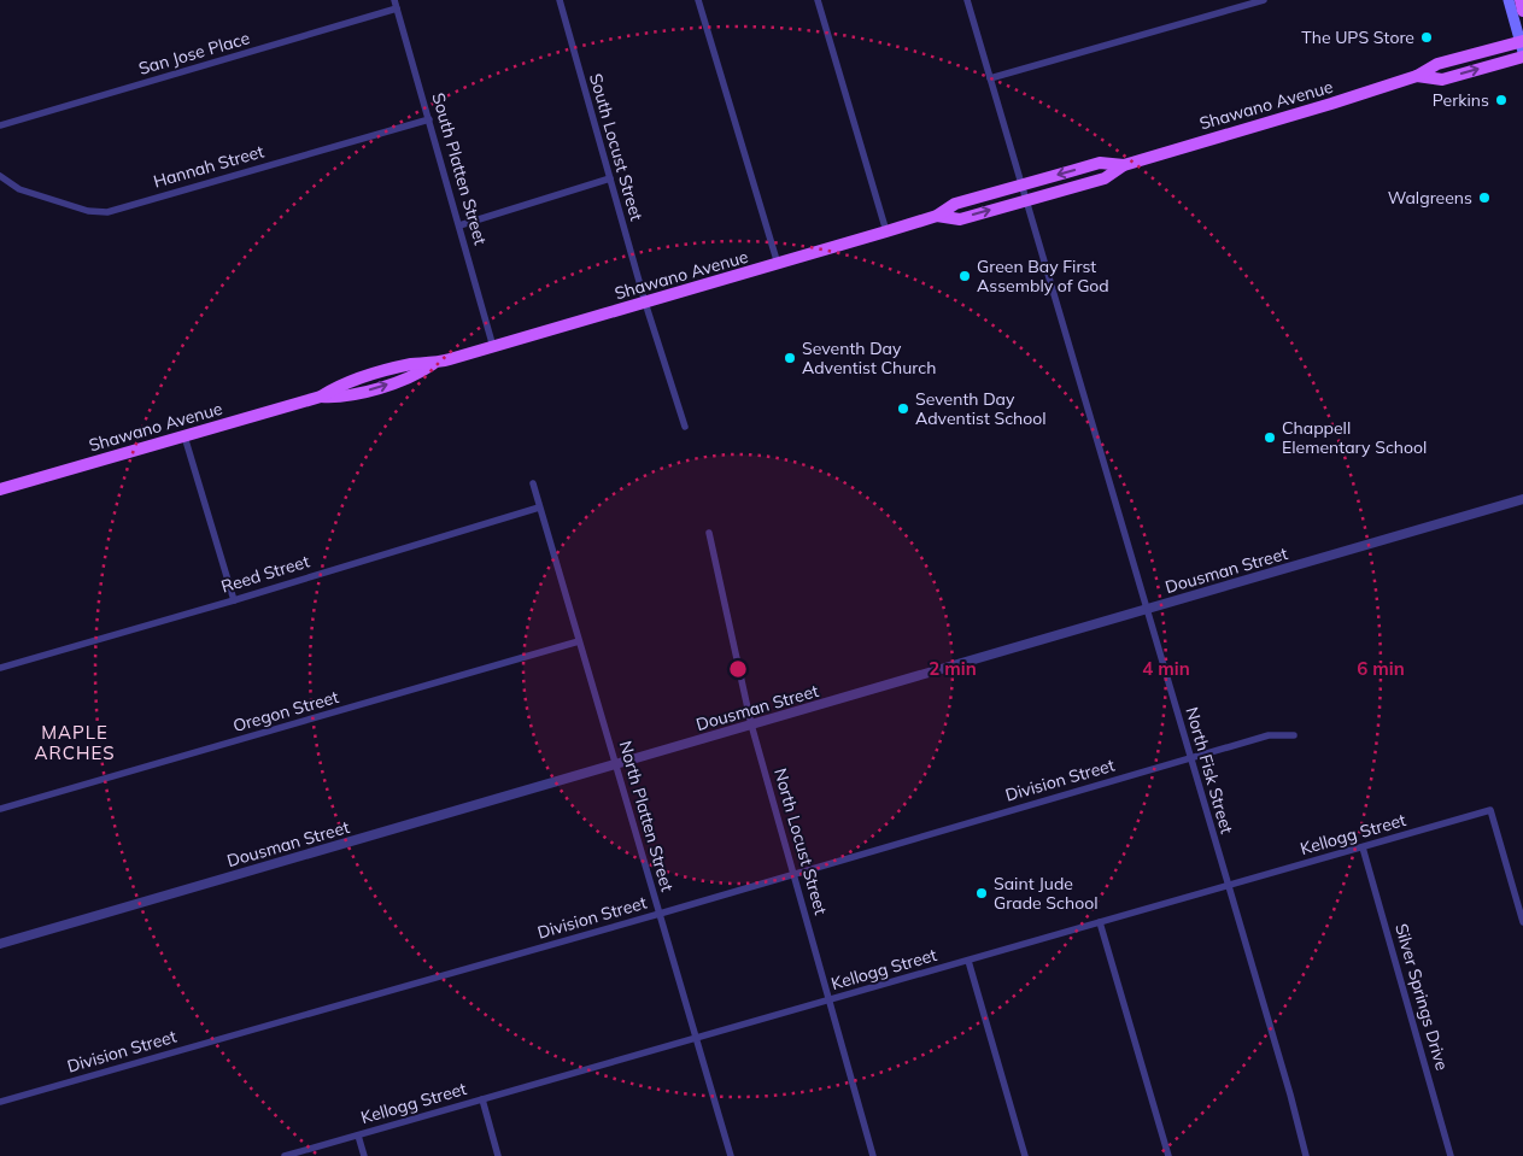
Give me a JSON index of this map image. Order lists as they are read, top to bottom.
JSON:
{
  "streets": {
    "main road": ["Shawano Avenue"],
    "street": [
      "San Jose Place",
      "South Locust Street",
      "Hannah Street",
      "South Platten Street",
      "Dousman Street",
      "Reed Street",
      "Oregon Street",
      "North Fisk Street",
      "Division Street",
      "North Platten Street",
      "Kellogg Street",
      "North Locust Street",
      "Silver Springs Drive"
    ]
  },
  "crossings": [
    ["San Jose Place", "South Platten Street"],
    ["Shawano Avenue", "South Locust Street"],
    ["Shawano Avenue", "South Platten Street"],
    ["Shawano Avenue", "North Fisk Street"],
    ["Hannah Street", "South Platten Street"],
    ["Dousman Street", "North Fisk Street"],
    ["Dousman Street", "North Platten Street"],
    ["Dousman Street", "North Locust Street"],
    ["Reed Street", "North Platten Street"],
    ["Oregon Street", "North Platten Street"],
    ["North Fisk Street", "Division Street"],
    ["North Fisk Street", "Kellogg Street"],
    ["Division Street", "North Platten Street"],
    ["Division Street", "North Locust Street"],
    ["North Platten Street", "Kellogg Street"],
    ["Kellogg Street", "North Locust Street"],
    ["Kellogg Street", "Silver Springs Drive"]
  ],
  "districts": ["MAPLE ARCHES"],
  "places": [
    "The UPS Store",
    "Perkins",
    "Walgreens",
    "Green Bay First Assembly of God",
    "Seventh Day Adventist Church",
    "Seventh Day Adventist School",
    "Chappell Elementary School",
    "Saint Jude Grade School"
  ],
  "rings": ["2 min", "4 min", "6 min"]
}
